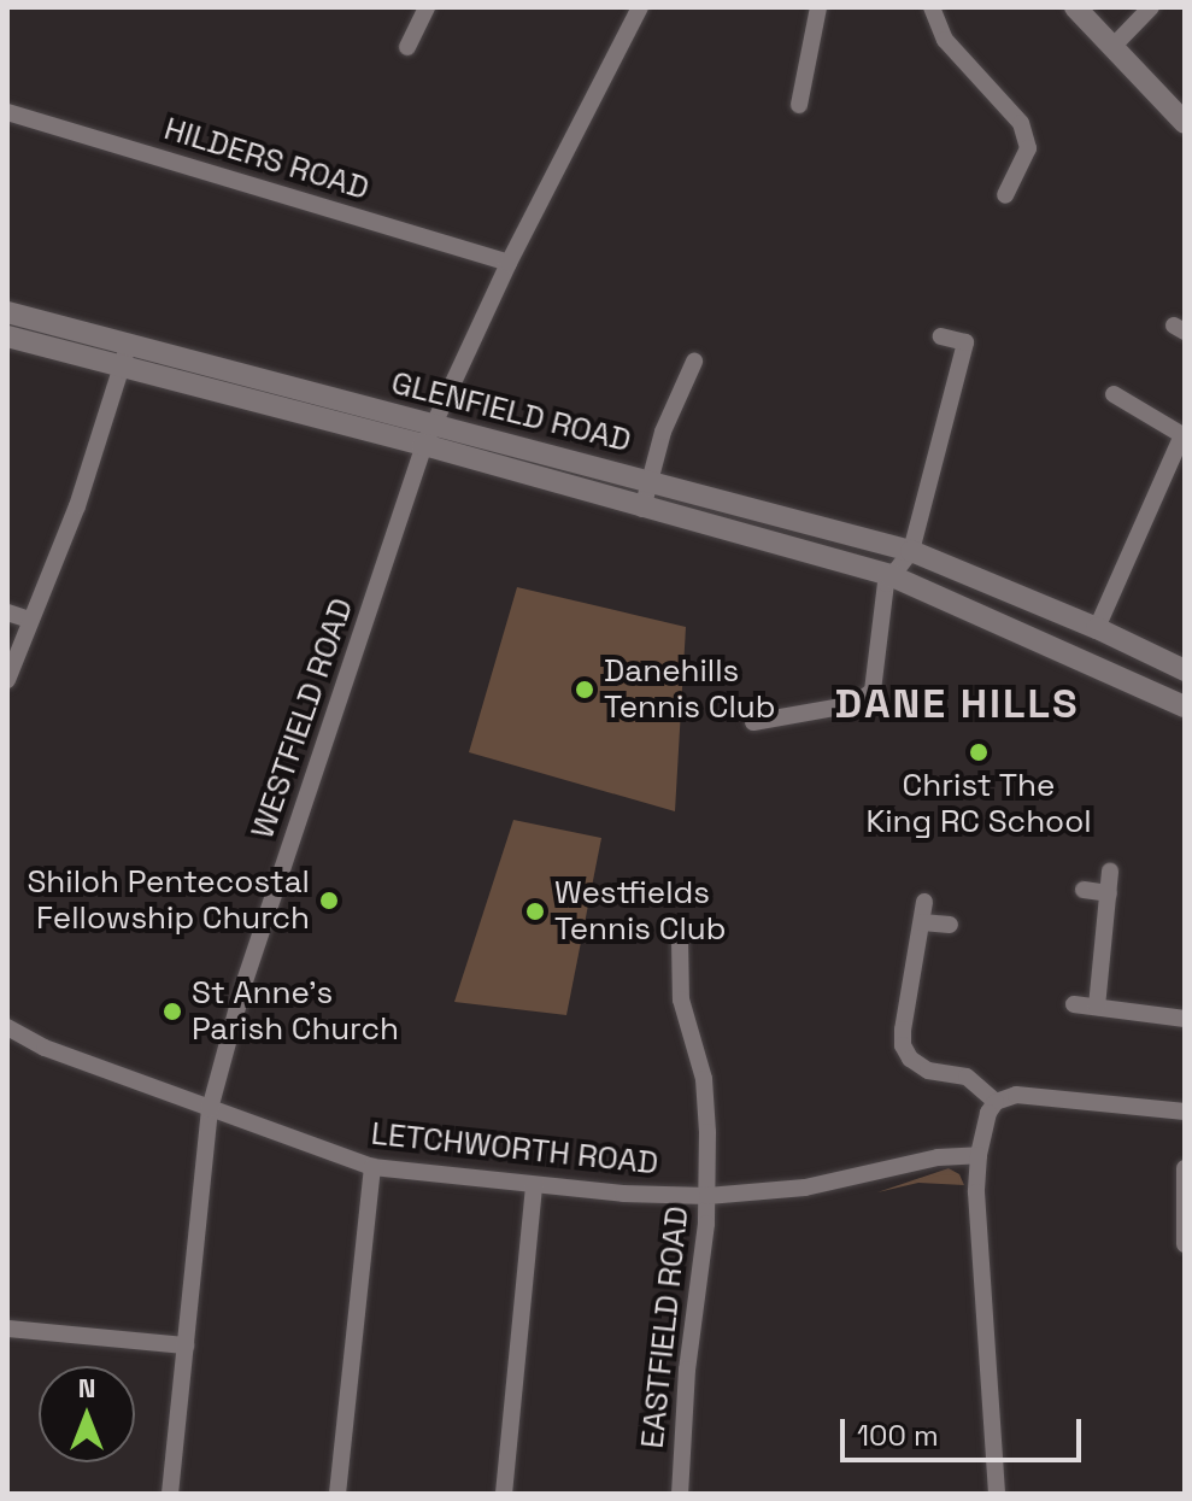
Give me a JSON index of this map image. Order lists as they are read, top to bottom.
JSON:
{
  "streets": {
    "street": [
      "HILDERS ROAD",
      "GLENFIELD ROAD",
      "WESTFIELD ROAD",
      "LETCHWORTH ROAD",
      "EASTFIELD ROAD"
    ]
  },
  "crossings": [
    ["HILDERS ROAD", "WESTFIELD ROAD"],
    ["GLENFIELD ROAD", "WESTFIELD ROAD"],
    ["WESTFIELD ROAD", "LETCHWORTH ROAD"],
    ["LETCHWORTH ROAD", "EASTFIELD ROAD"]
  ],
  "districts": ["DANE HILLS"],
  "places": [
    "Danehills Tennis Club",
    "Christ The King RC School",
    "Shiloh Pentecostal Fellowship Church",
    "Westfields Tennis Club",
    "St Anne's Parish Church"
  ],
  "scale_bar": "100 m",
  "north": "top"
}
